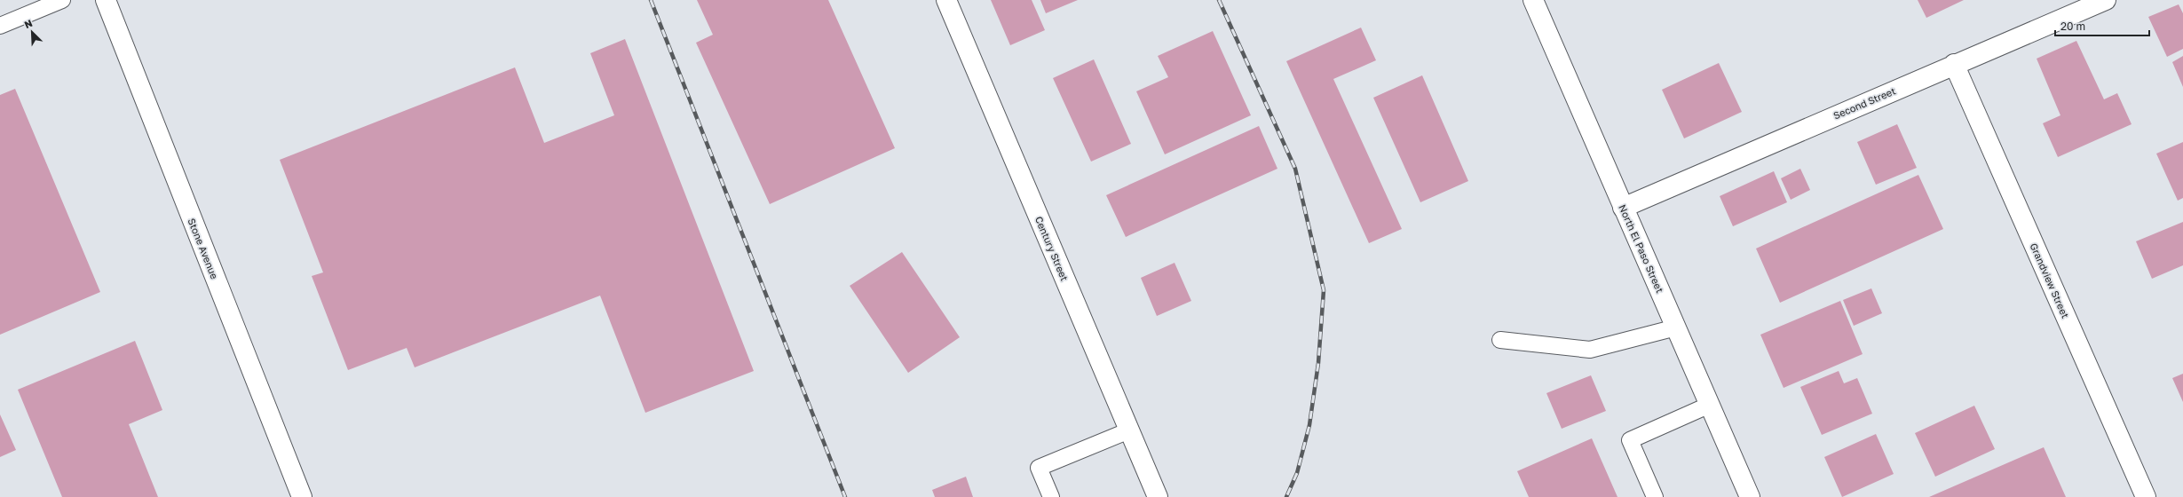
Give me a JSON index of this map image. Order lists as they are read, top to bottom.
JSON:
{
  "streets": {
    "street": [
      "Second Street",
      "Stone Avenue",
      "Century Street",
      "North El Paso Street",
      "Grandview Street"
    ]
  },
  "crossings": [
    ["Second Street", "North El Paso Street"],
    ["Second Street", "Grandview Street"]
  ],
  "scale_bar": "20 m",
  "north": "top left"
}
